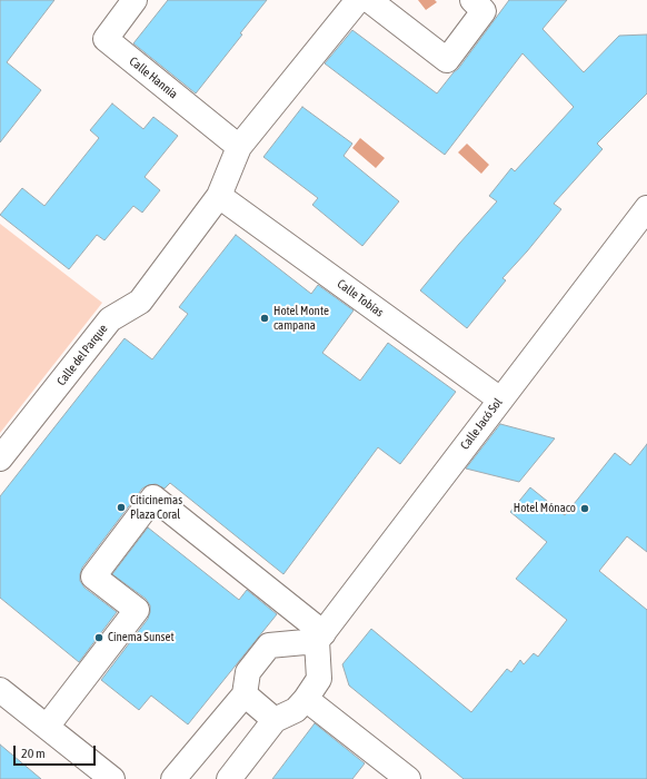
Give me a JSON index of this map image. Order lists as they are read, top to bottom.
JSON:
{
  "streets": {
    "street": [
      "Calle Hannia",
      "Calle Tobías",
      "Calle del Parque",
      "Calle Jacó Sol"
    ]
  },
  "crossings": [
    ["Calle Tobías", "Calle del Parque"],
    ["Calle Tobías", "Calle Jacó Sol"]
  ],
  "places": [
    "Hotel Monte campana",
    "Citicinemas Plaza Coral",
    "Hotel Mónaco",
    "Cinema Sunset"
  ],
  "scale_bar": "20 m"
}
